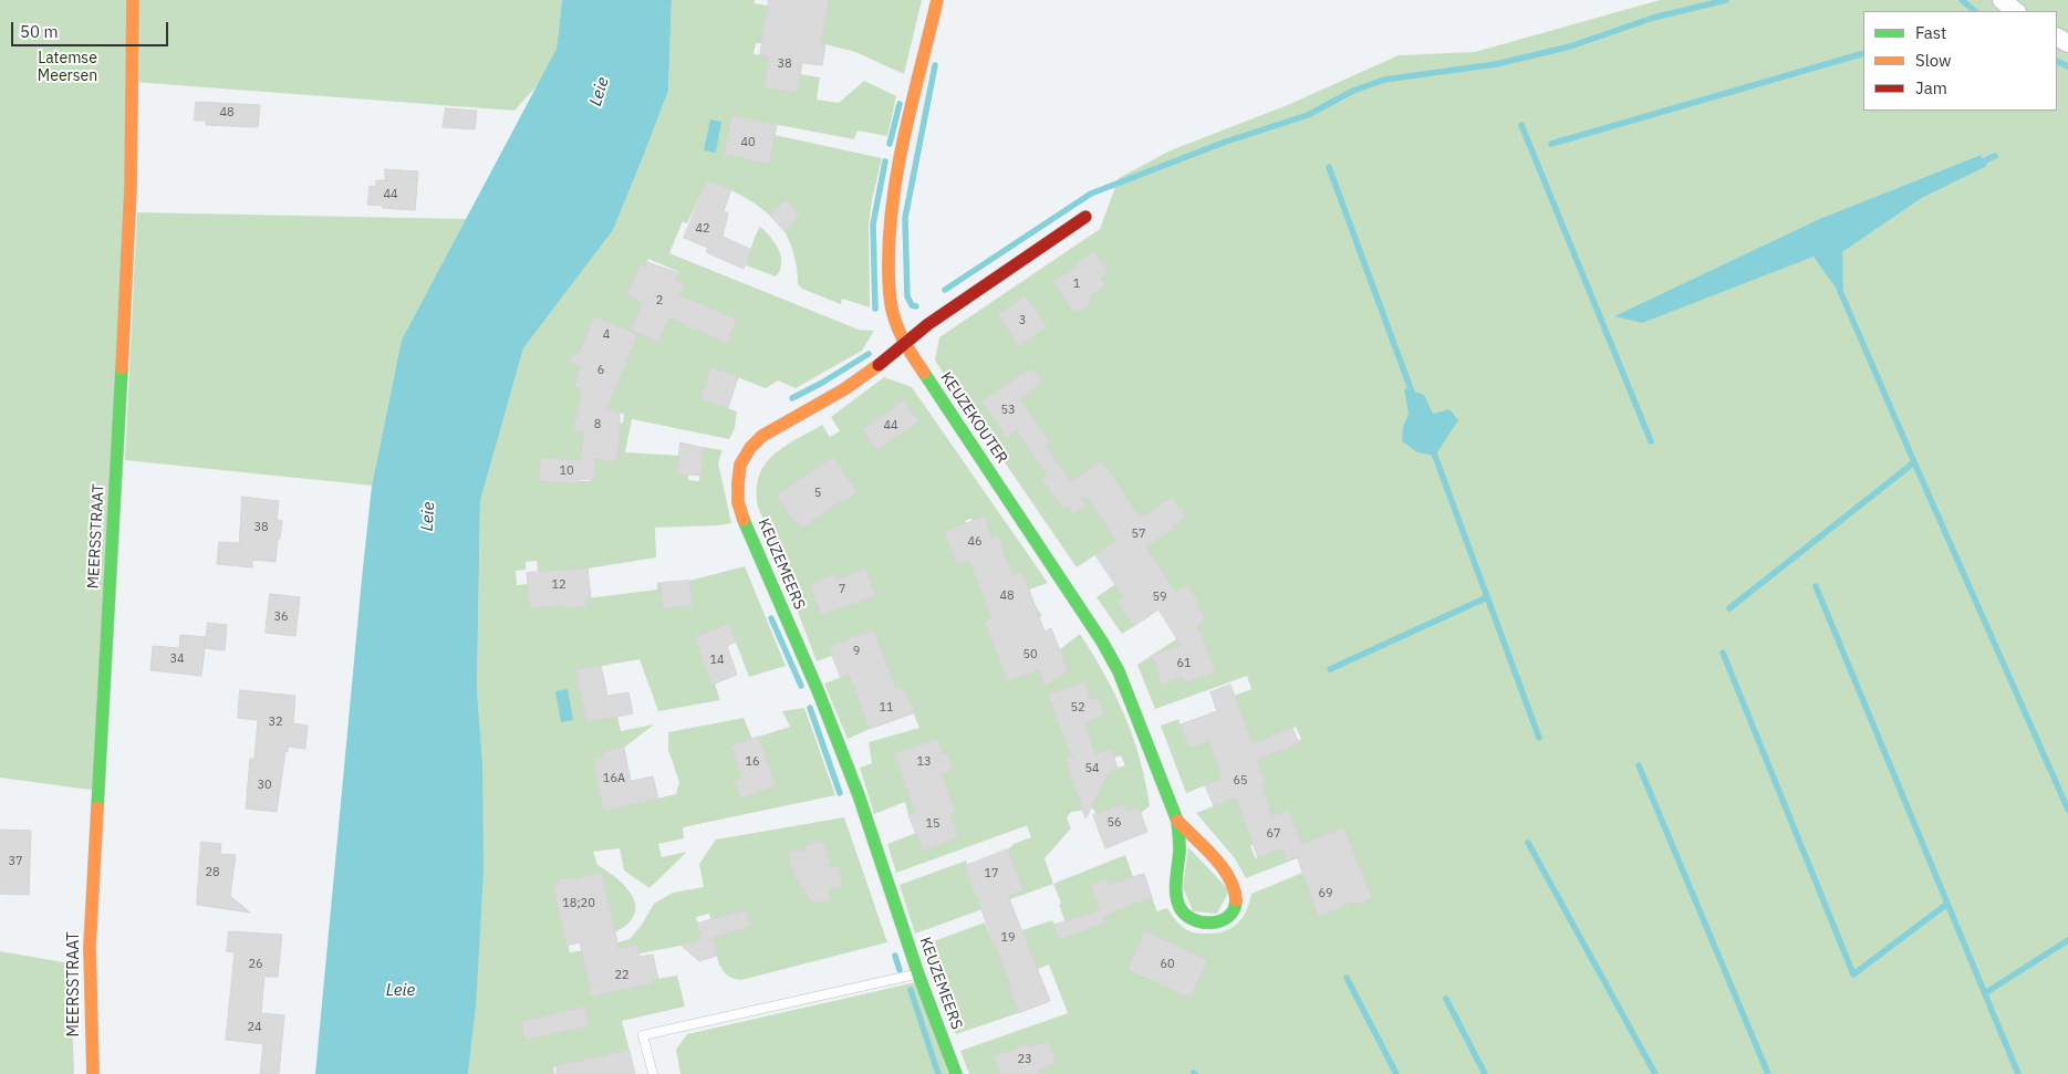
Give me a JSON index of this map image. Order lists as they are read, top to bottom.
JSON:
{
  "streets": {
    "street": ["KEUZEKOUTER", "MEERSSTRAAT", "KEUZEMEERS"]
  },
  "crossings": [
    ["KEUZEKOUTER", "KEUZEMEERS"]
  ],
  "water": ["Leie"],
  "parks": ["Latemse Meersen"],
  "house_numbers": [
    "38",
    "48",
    "40",
    "44",
    "42",
    "1",
    "2",
    "3",
    "4",
    "6",
    "53",
    "8",
    "44",
    "10",
    "5",
    "38",
    "57",
    "46",
    "12",
    "7",
    "48",
    "59",
    "36",
    "9",
    "50",
    "34",
    "14",
    "61",
    "11",
    "52",
    "32",
    "16",
    "13",
    "54",
    "16A",
    "65",
    "30",
    "56",
    "15",
    "67",
    "37",
    "28",
    "17",
    "69",
    "18;20",
    "19",
    "26",
    "60",
    "22",
    "24",
    "23"
  ],
  "legend": ["Fast", "Slow", "Jam"],
  "scale_bar": "50 m"
}
